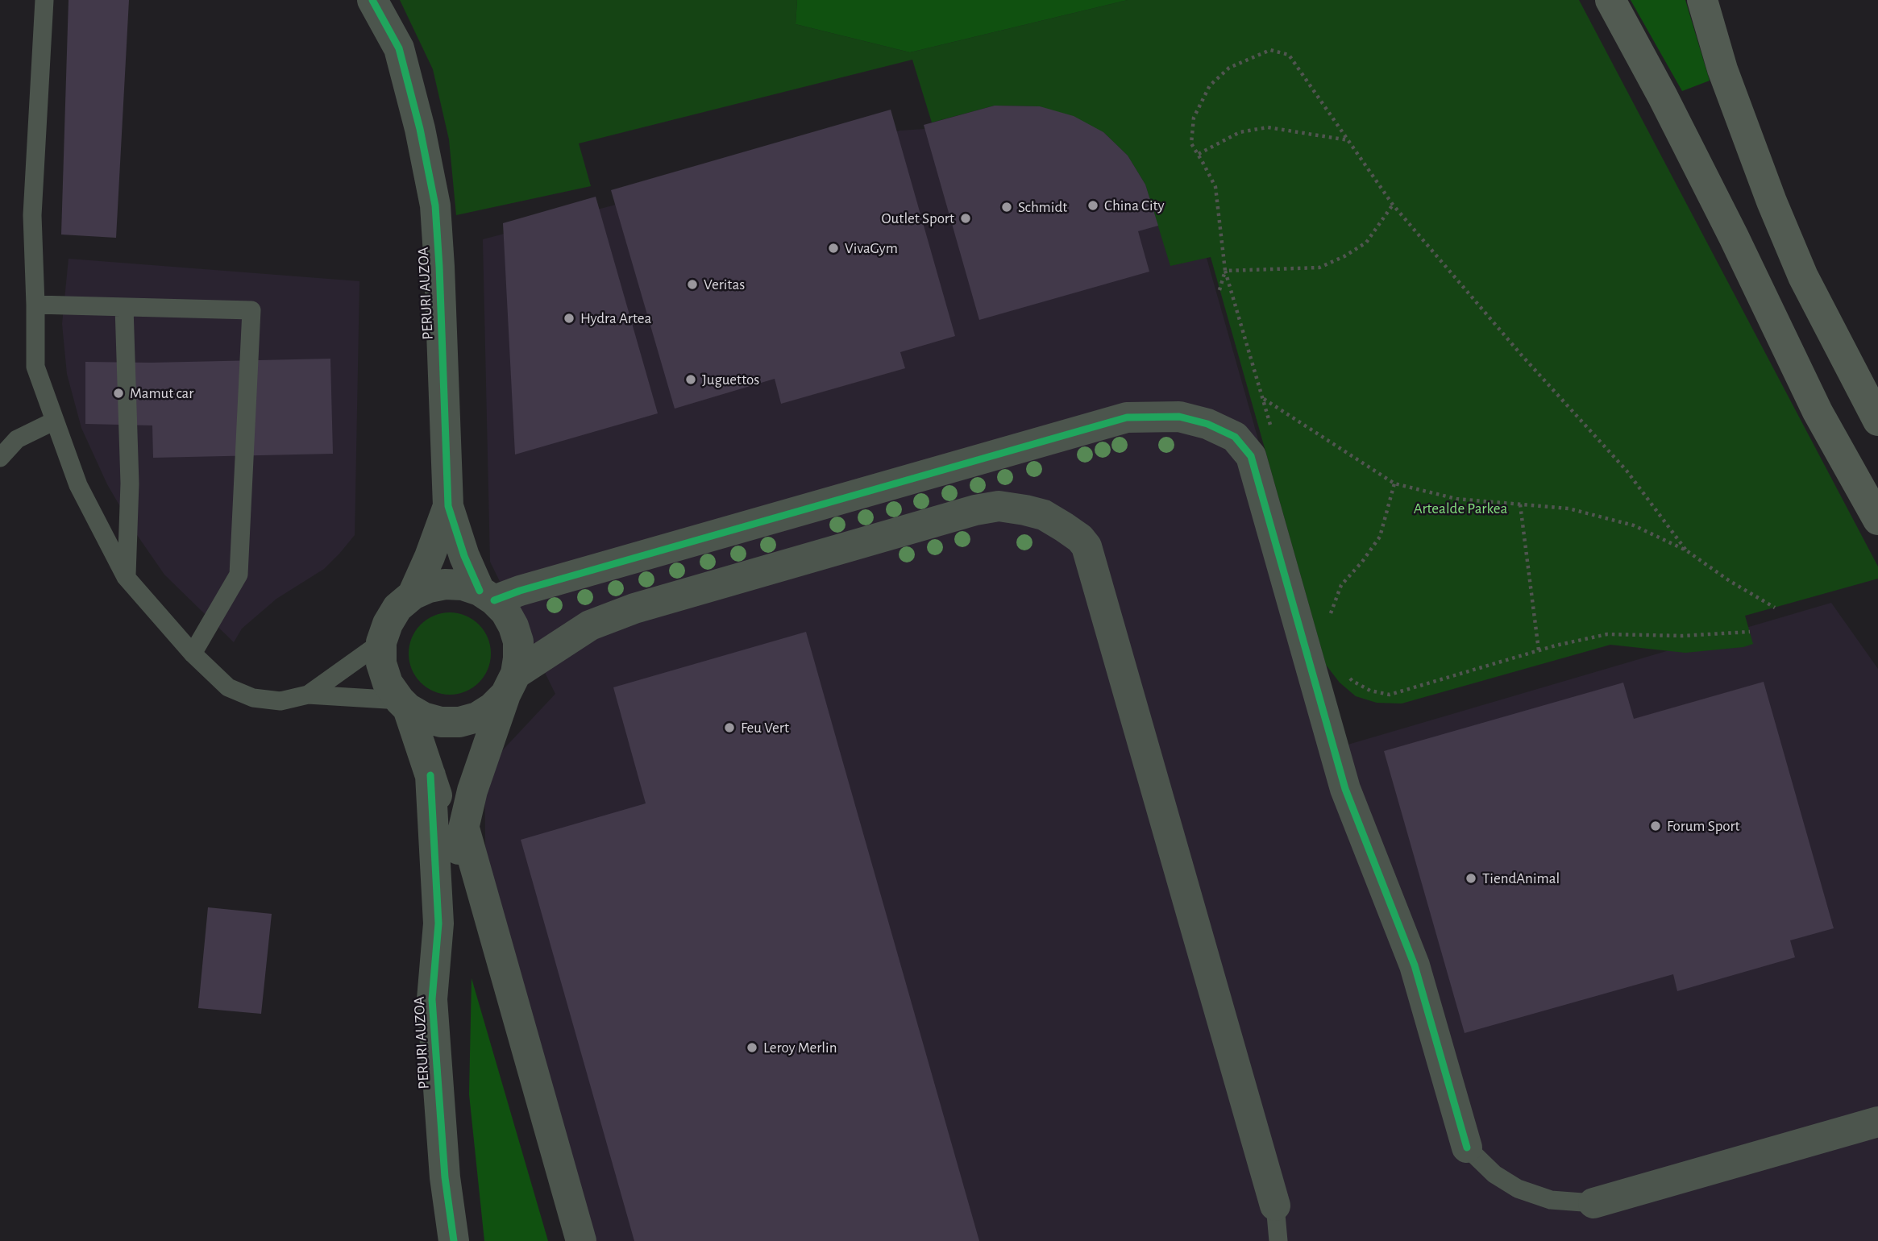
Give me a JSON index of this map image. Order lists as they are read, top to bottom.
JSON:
{
  "streets": {
    "street": ["PERURI AUZOA"]
  },
  "parks": ["Artealde Parkea"],
  "places": [
    "China City",
    "Schmidt",
    "Outlet Sport",
    "VivaGym",
    "Veritas",
    "Hydra Artea",
    "Juguettos",
    "Mamut car",
    "Feu Vert",
    "Forum Sport",
    "TiendAnimal",
    "Leroy Merlin"
  ]
}
